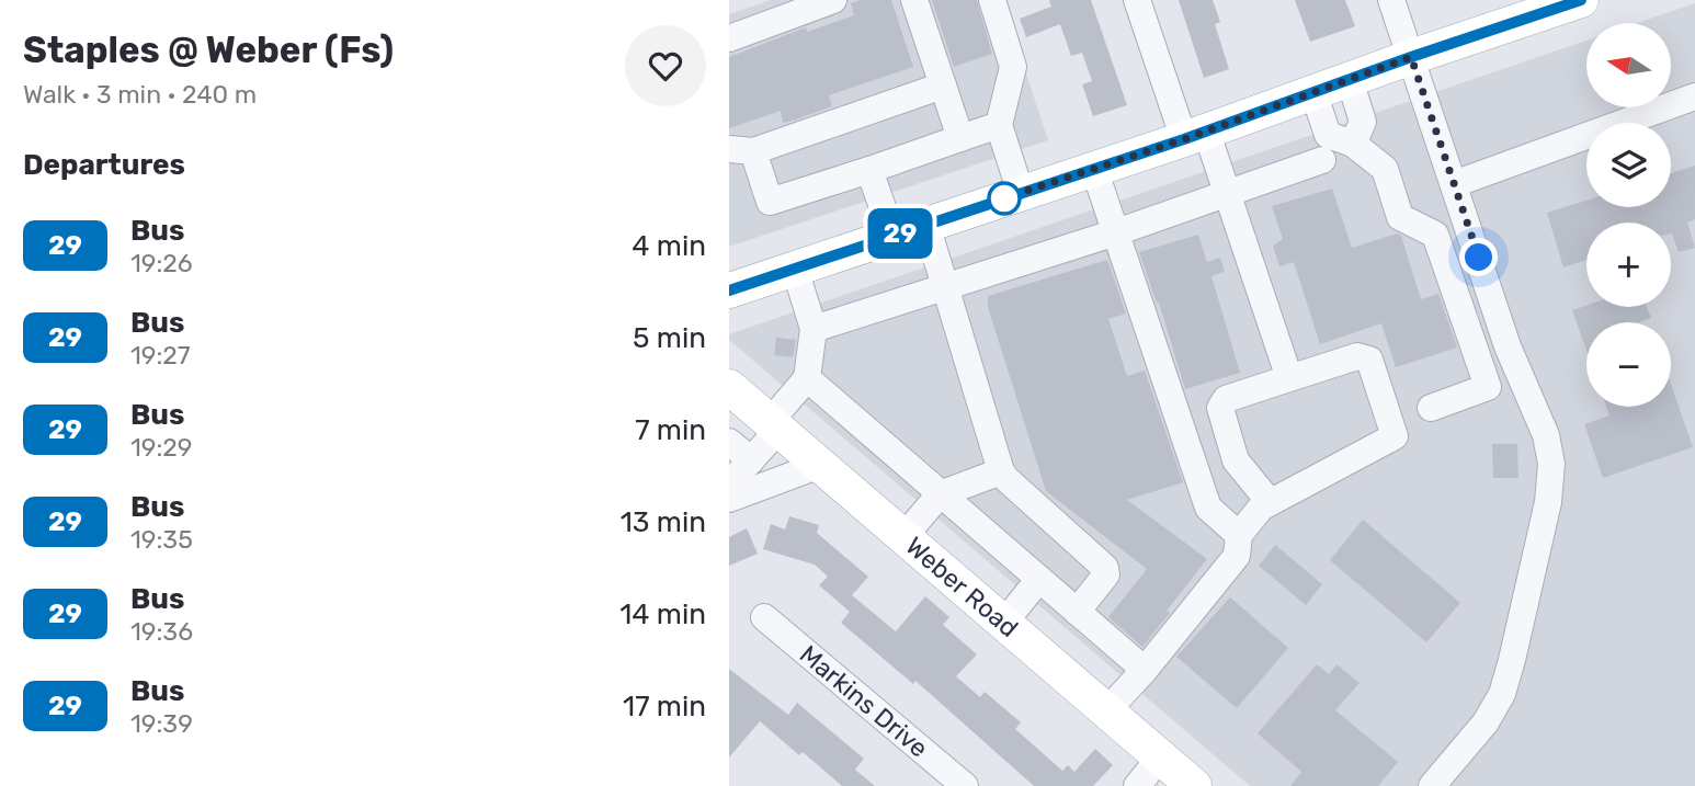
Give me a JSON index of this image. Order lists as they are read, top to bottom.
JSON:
{
  "streets": {
    "main road": ["Weber Road"],
    "street": ["Markins Drive"]
  },
  "lines": ["bus line 29"],
  "north": "left",
  "page": {
    "heading": [
      ["Staples @ Weber (Fs)", "Walk · 3 min · 240 m"],
      "Departures"
    ],
    "on_map": "29",
    "map_buttons": ["+", "−"],
    "list": [
      {
        "mark": "29",
        "name": "Bus",
        "note": "19:26",
        "value": "4 min"
      },
      {
        "mark": "29",
        "name": "Bus",
        "note": "19:27",
        "value": "5 min"
      },
      {
        "mark": "29",
        "name": "Bus",
        "note": "19:29",
        "value": "7 min"
      },
      {
        "mark": "29",
        "name": "Bus",
        "note": "19:35",
        "value": "13 min"
      },
      {
        "mark": "29",
        "name": "Bus",
        "note": "19:36",
        "value": "14 min"
      },
      {
        "mark": "29",
        "name": "Bus",
        "note": "19:39",
        "value": "17 min"
      }
    ]
  }
}
